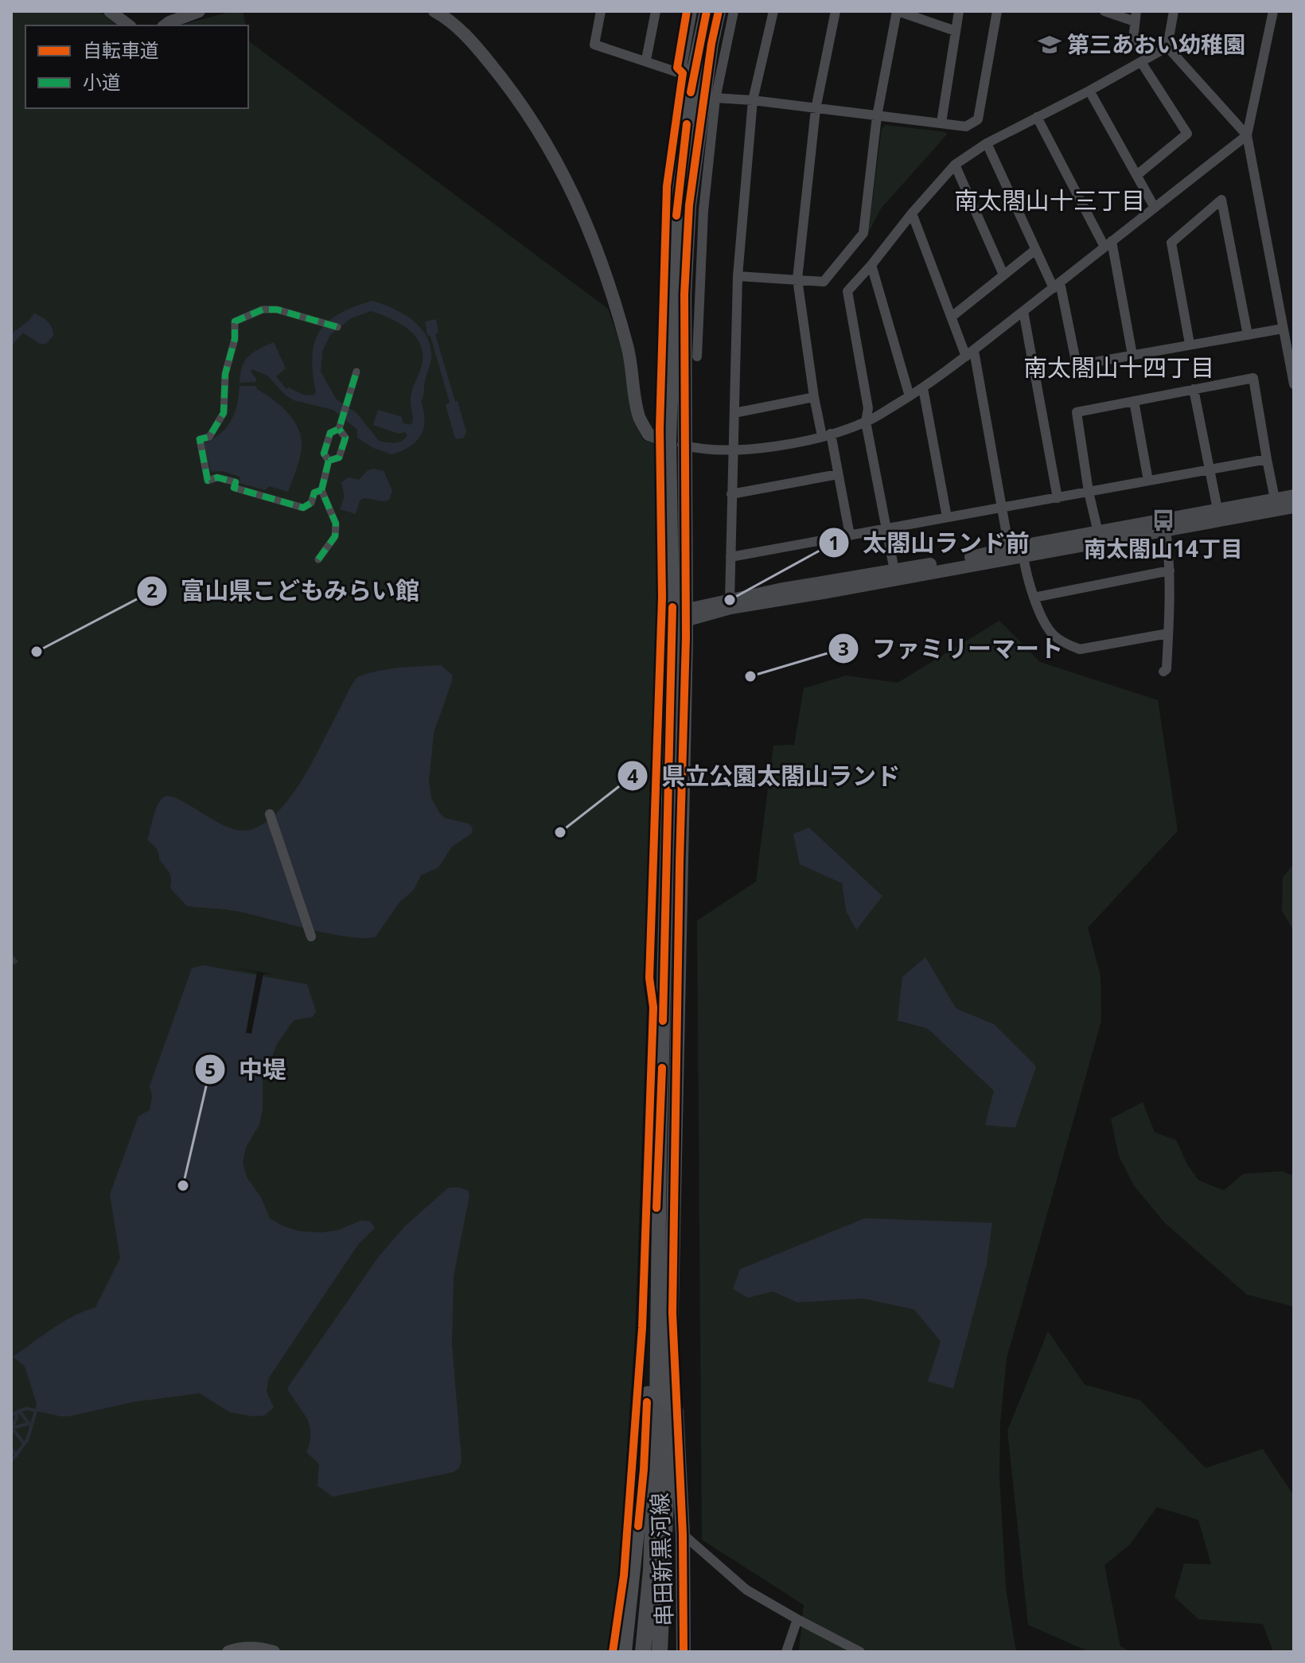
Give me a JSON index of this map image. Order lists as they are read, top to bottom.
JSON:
{
  "streets": {
    "main road": ["串田新黒河線"]
  },
  "districts": ["南太閤山十三丁目", "南太閤山十四丁目"],
  "places": {
    "school or university": ["第三あおい幼稚園"],
    "bus stop": ["南太閤山14丁目"],
    "other": [
      "太閤山ランド前",
      "富山県こどもみらい館",
      "ファミリーマート",
      "県立公園太閤山ランド",
      "中堤"
    ]
  },
  "legend": ["自転車道", "小道"]
}
